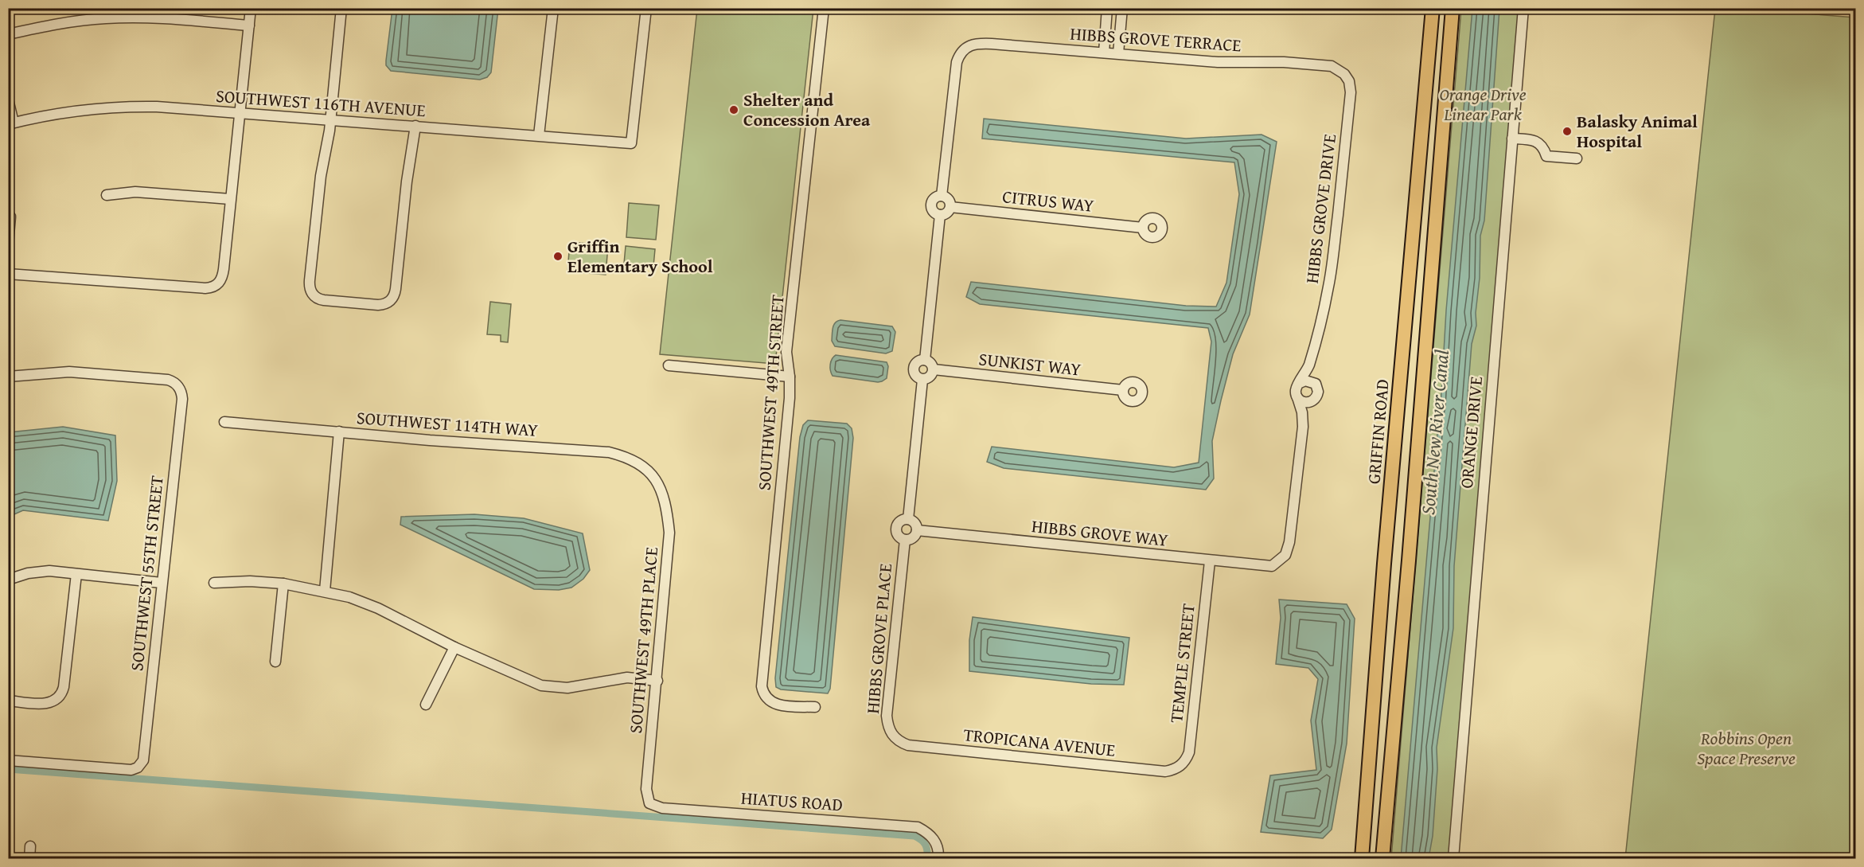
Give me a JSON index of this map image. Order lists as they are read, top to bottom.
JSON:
{
  "streets": {
    "main road": ["GRIFFIN ROAD"],
    "street": [
      "HIBBS GROVE TERRACE",
      "SOUTHWEST 116TH AVENUE",
      "CITRUS WAY",
      "HIBBS GROVE DRIVE",
      "SUNKIST WAY",
      "SOUTHWEST 49TH STREET",
      "SOUTHWEST 114TH WAY",
      "ORANGE DRIVE",
      "HIBBS GROVE WAY",
      "SOUTHWEST 55TH STREET",
      "HIBBS GROVE PLACE",
      "SOUTHWEST 49TH PLACE",
      "TEMPLE STREET",
      "TROPICANA AVENUE",
      "HIATUS ROAD"
    ]
  },
  "crossings": [
    ["HIBBS GROVE TERRACE", "CITRUS WAY"],
    ["HIBBS GROVE TERRACE", "HIBBS GROVE DRIVE"],
    ["SOUTHWEST 114TH WAY", "SOUTHWEST 49TH PLACE"],
    ["HIBBS GROVE WAY", "HIBBS GROVE PLACE"],
    ["HIBBS GROVE WAY", "TEMPLE STREET"],
    ["HIBBS GROVE PLACE", "TROPICANA AVENUE"],
    ["SOUTHWEST 49TH PLACE", "HIATUS ROAD"],
    ["TEMPLE STREET", "TROPICANA AVENUE"]
  ],
  "water": ["South New River Canal"],
  "parks": ["Orange Drive Linear Park", "Robbins Open Space Preserve"],
  "places": ["Shelter and Concession Area", "Balasky Animal Hospital", "Griffin Elementary School"]
}
